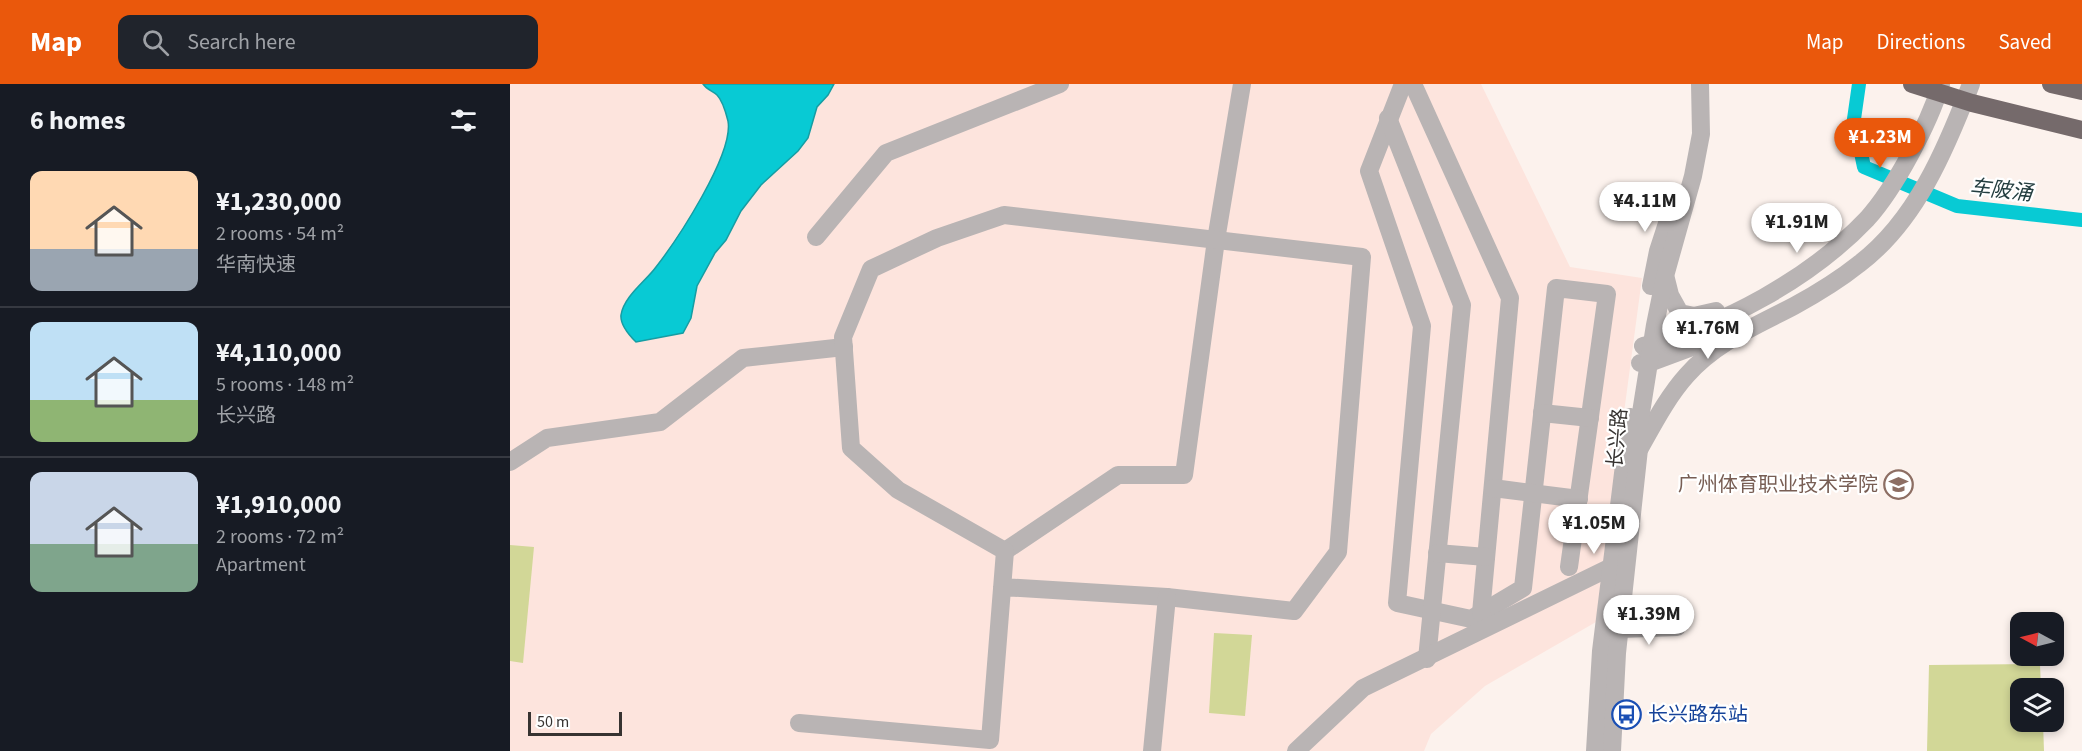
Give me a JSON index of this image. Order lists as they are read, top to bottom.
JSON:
{
  "streets": {
    "street": ["长兴路"]
  },
  "water": ["车陂涌"],
  "places": {
    "school or university": ["广州体育职业技术学院"],
    "bus stop": ["长兴路东站"]
  },
  "scale_bar": "50 m",
  "north": "left",
  "page": {
    "header": "Map",
    "search": "Search here",
    "nav": ["Map", "Directions", "Saved"],
    "heading": "6 homes",
    "price": [
      "¥1.23M",
      "¥4.11M",
      "¥1.91M",
      "¥1.76M",
      "¥1.05M",
      "¥1.39M"
    ],
    "list": [
      {
        "name": "¥1,230,000",
        "note": "2 rooms · 54 m² · 华南快速"
      },
      {
        "name": "¥4,110,000",
        "note": "5 rooms · 148 m² · 长兴路"
      },
      {
        "name": "¥1,910,000",
        "note": "2 rooms · 72 m² · Apartment"
      }
    ],
    "scale": "50 m"
  }
}
